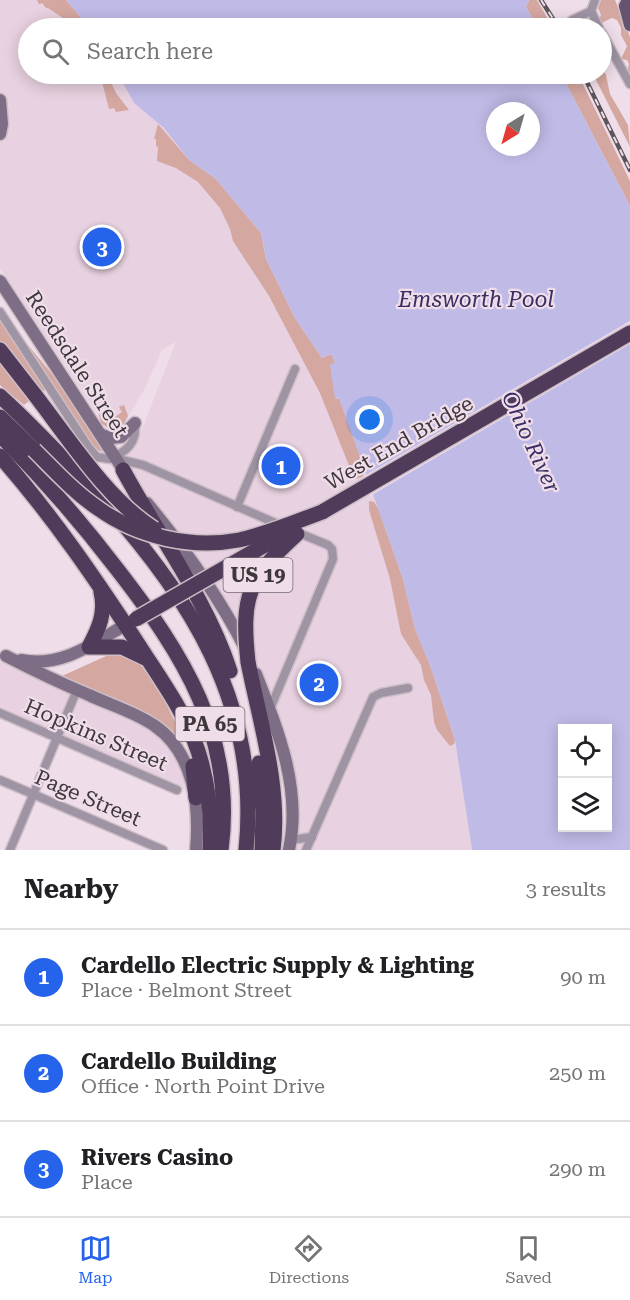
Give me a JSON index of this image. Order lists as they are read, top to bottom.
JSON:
{
  "streets": {
    "highway": ["West End Bridge", "US 19", "PA 65"],
    "main road": ["Reedsdale Street"],
    "street": ["Hopkins Street", "Page Street"]
  },
  "crossings": [
    ["West End Bridge", "US 19"]
  ],
  "water": ["Emsworth Pool", "Ohio River"],
  "north": "bottom left",
  "page": {
    "search": "Search here",
    "pins": ["3", "1", "2"],
    "heading": ["Nearby", "3 results"],
    "list": [
      {
        "mark": "1",
        "name": "Cardello Electric Supply & Lighting",
        "note": "Place · Belmont Street",
        "value": "90 m"
      },
      {
        "mark": "2",
        "name": "Cardello Building",
        "note": "Office · North Point Drive",
        "value": "250 m"
      },
      {
        "mark": "3",
        "name": "Rivers Casino",
        "note": "Place",
        "value": "290 m"
      }
    ],
    "nav": ["Map", "Directions", "Saved"]
  }
}
